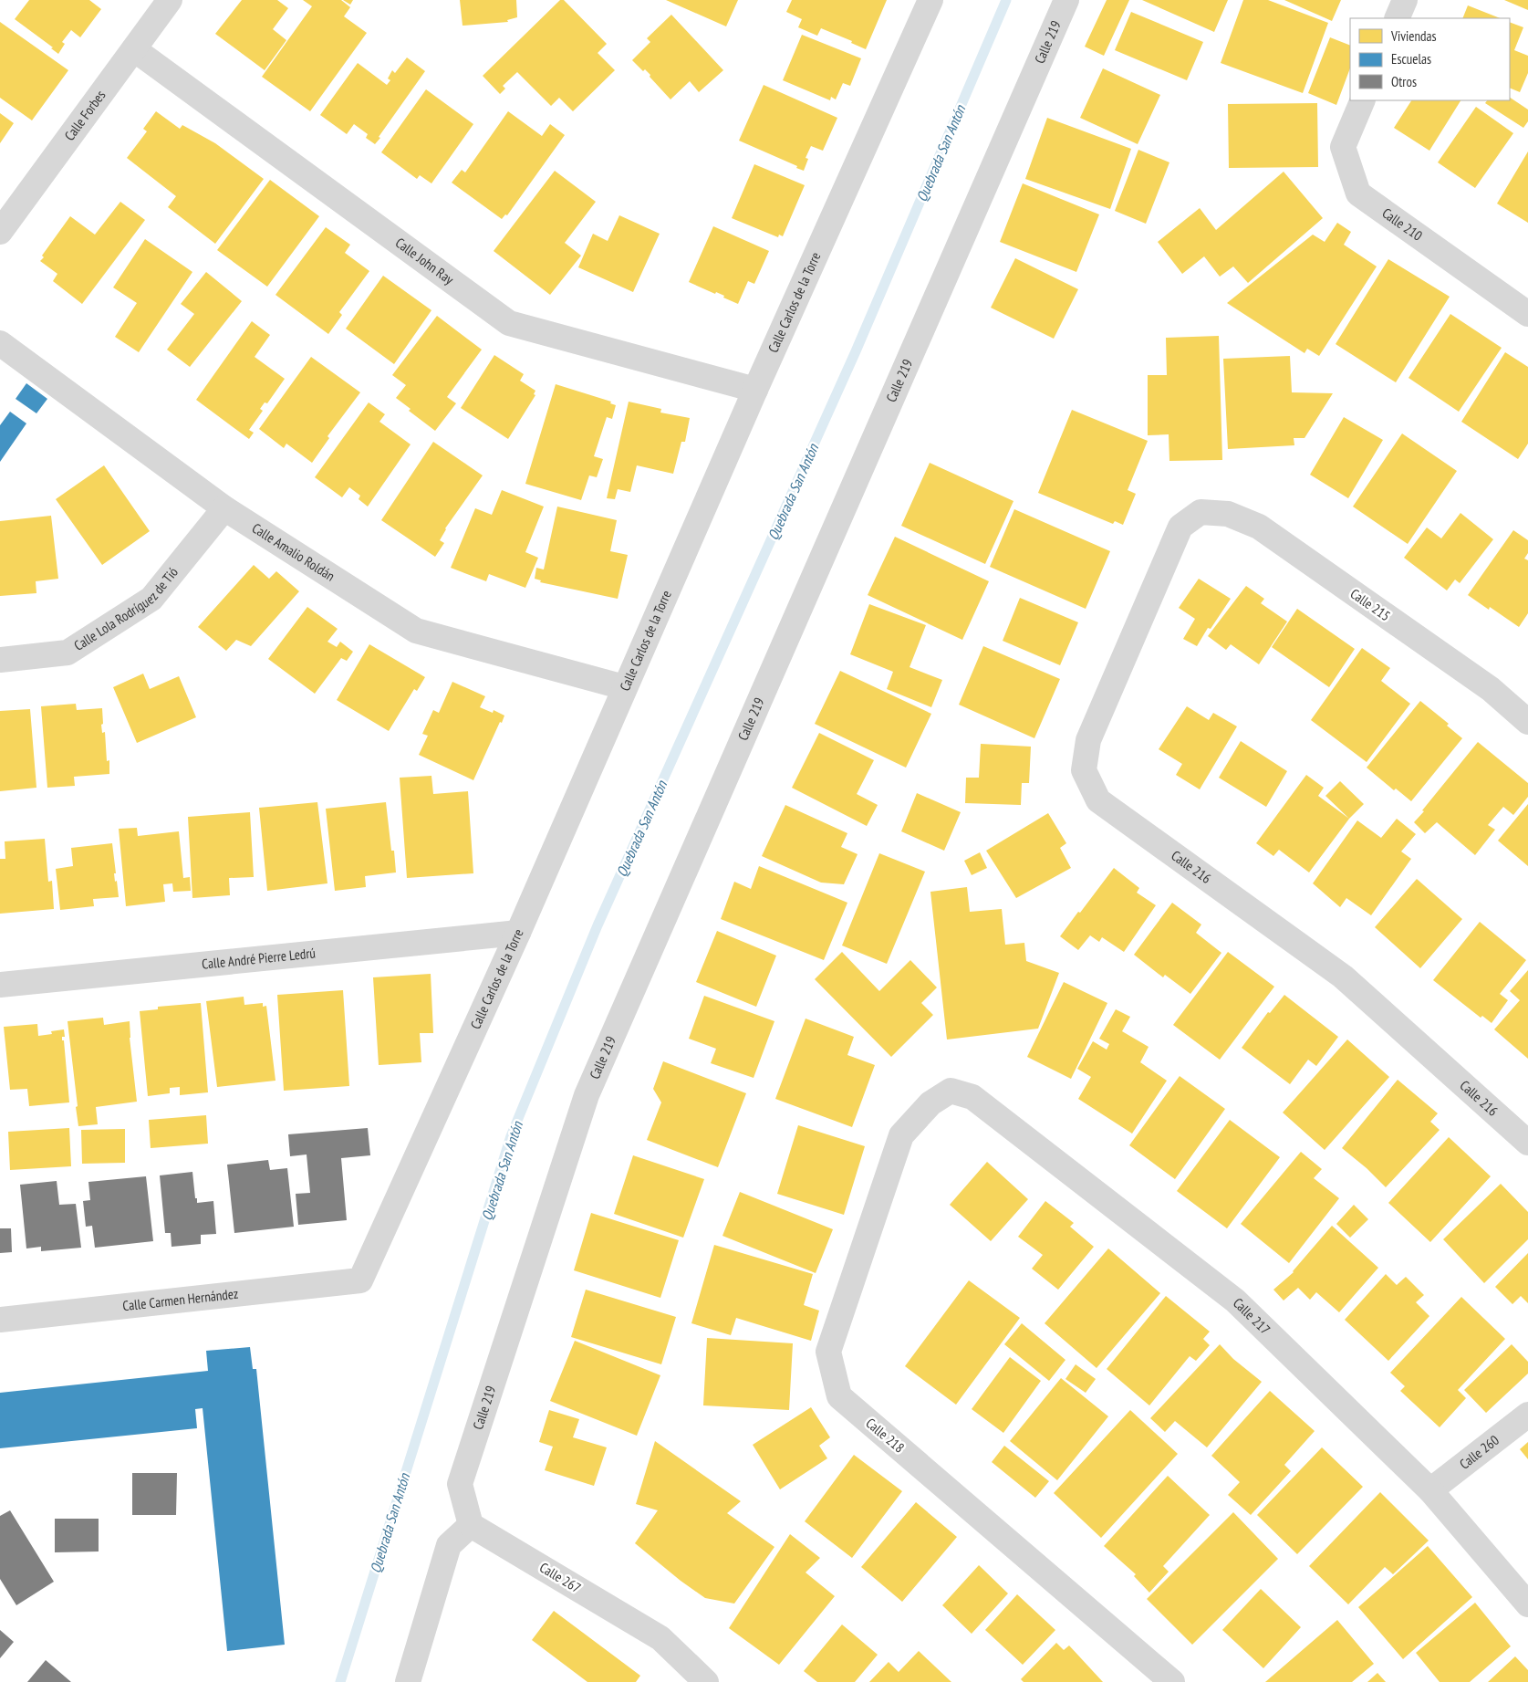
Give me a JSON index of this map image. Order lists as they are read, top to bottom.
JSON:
{
  "streets": {
    "street": [
      "Calle 219",
      "Calle Forbes",
      "Calle 210",
      "Calle John Ray",
      "Calle Carlos de la Torre",
      "Calle Amalio Roldán",
      "Calle 215",
      "Calle Lola Rodríguez de Tió",
      "Calle 216",
      "Calle André Pierre Ledrú",
      "Calle Carmen Hernández",
      "Calle 217",
      "Calle 218",
      "Calle 260",
      "Calle 267"
    ]
  },
  "crossings": [
    ["Calle 219", "Calle 267"],
    ["Calle Forbes", "Calle John Ray"],
    ["Calle John Ray", "Calle Carlos de la Torre"],
    ["Calle Carlos de la Torre", "Calle Amalio Roldán"],
    ["Calle Carlos de la Torre", "Calle André Pierre Ledrú"],
    ["Calle Carlos de la Torre", "Calle Carmen Hernández"],
    ["Calle Amalio Roldán", "Calle Lola Rodríguez de Tió"],
    ["Calle 215", "Calle 216"],
    ["Calle 217", "Calle 218"],
    ["Calle 217", "Calle 260"]
  ],
  "water": ["Quebrada San Antón"],
  "legend": ["Viviendas", "Escuelas", "Otros"]
}
